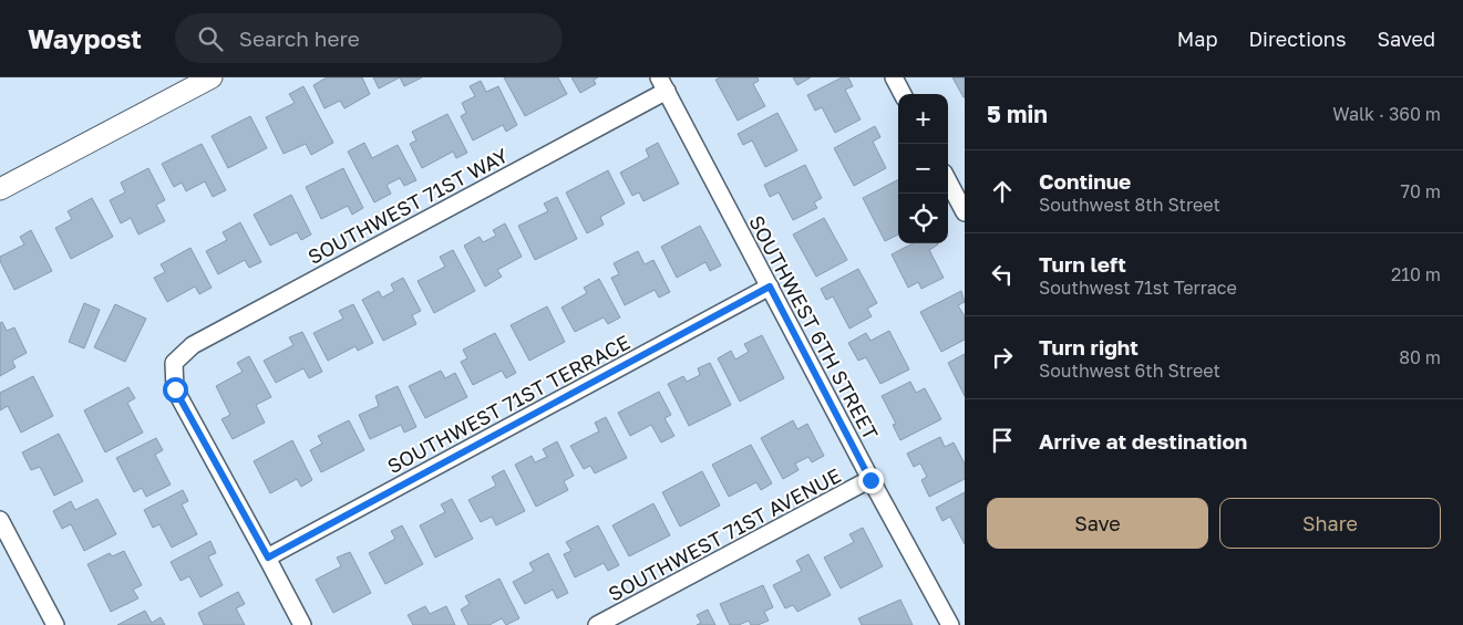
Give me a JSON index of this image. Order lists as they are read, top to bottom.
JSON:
{
  "streets": {
    "street": [
      "SOUTHWEST 71ST WAY",
      "SOUTHWEST 6TH STREET",
      "SOUTHWEST 71ST TERRACE",
      "SOUTHWEST 71ST AVENUE"
    ]
  },
  "crossings": [
    ["SOUTHWEST 71ST WAY", "SOUTHWEST 6TH STREET"],
    ["SOUTHWEST 71ST WAY", "SOUTHWEST 71ST TERRACE"],
    ["SOUTHWEST 6TH STREET", "SOUTHWEST 71ST TERRACE"],
    ["SOUTHWEST 6TH STREET", "SOUTHWEST 71ST AVENUE"]
  ],
  "page": {
    "header": "Waypost",
    "search": "Search here",
    "nav": ["Map", "Directions", "Saved"],
    "heading": ["5 min", "Walk · 360 m"],
    "map_buttons": ["+", "−"],
    "list": [
      ["Continue", "Southwest 8th Street", "70 m"],
      ["Turn left", "Southwest 71st Terrace", "210 m"],
      ["Turn right", "Southwest 6th Street", "80 m"],
      "Arrive at destination"
    ],
    "buttons": ["Save", "Share"]
  }
}
